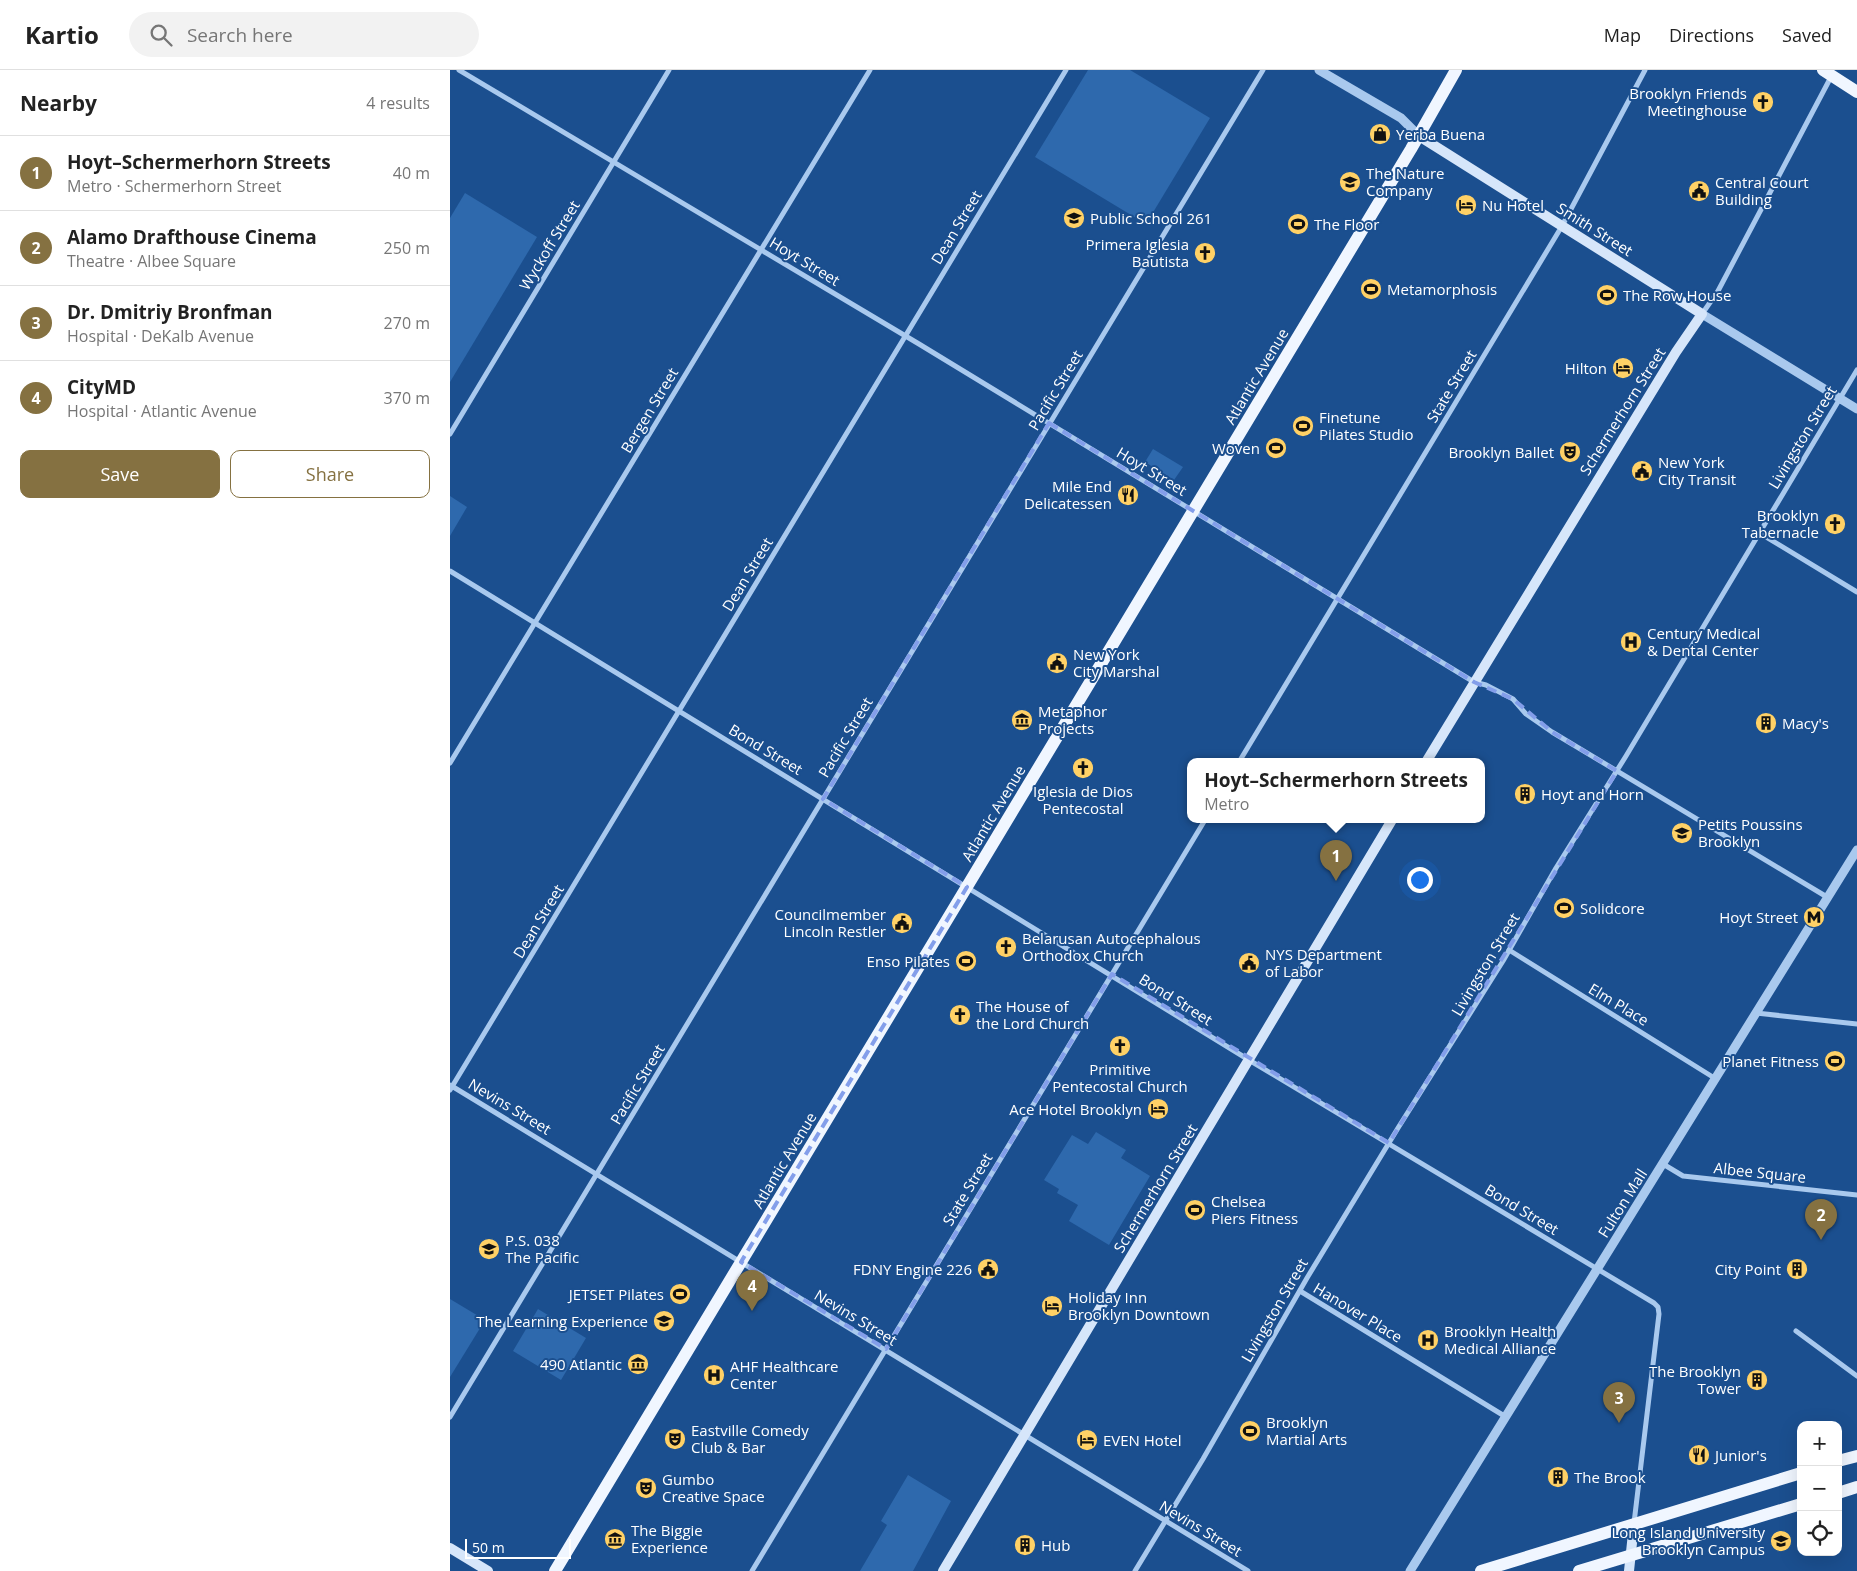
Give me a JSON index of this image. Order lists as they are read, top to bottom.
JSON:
{
  "streets": {
    "main road": ["Smith Street", "Atlantic Avenue", "Schermerhorn Street"],
    "street": [
      "Dean Street",
      "Wyckoff Street",
      "Hoyt Street",
      "State Street",
      "Pacific Street",
      "Bergen Street",
      "Livingston Street",
      "Bond Street",
      "Elm Place",
      "Nevins Street",
      "Albee Square",
      "Fulton Mall",
      "Hanover Place"
    ]
  },
  "crossings": [
    ["Dean Street", "Hoyt Street"],
    ["Dean Street", "Bond Street"],
    ["Dean Street", "Nevins Street"],
    ["Smith Street", "Atlantic Avenue"],
    ["Smith Street", "State Street"],
    ["Smith Street", "Schermerhorn Street"],
    ["Smith Street", "Livingston Street"],
    ["Wyckoff Street", "Hoyt Street"],
    ["Hoyt Street", "Atlantic Avenue"],
    ["Hoyt Street", "State Street"],
    ["Hoyt Street", "Pacific Street"],
    ["Hoyt Street", "Bergen Street"],
    ["Hoyt Street", "Schermerhorn Street"],
    ["Hoyt Street", "Livingston Street"],
    ["Hoyt Street", "Fulton Mall"],
    ["Atlantic Avenue", "Bond Street"],
    ["Atlantic Avenue", "Nevins Street"],
    ["State Street", "Bond Street"],
    ["State Street", "Nevins Street"],
    ["Pacific Street", "Bond Street"],
    ["Pacific Street", "Nevins Street"],
    ["Bergen Street", "Bond Street"],
    ["Schermerhorn Street", "Bond Street"],
    ["Schermerhorn Street", "Nevins Street"],
    ["Livingston Street", "Bond Street"],
    ["Livingston Street", "Elm Place"],
    ["Livingston Street", "Nevins Street"],
    ["Livingston Street", "Hanover Place"],
    ["Bond Street", "Fulton Mall"],
    ["Elm Place", "Fulton Mall"],
    ["Albee Square", "Fulton Mall"],
    ["Fulton Mall", "Hanover Place"]
  ],
  "places": {
    "church": [
      "Brooklyn Friends Meetinghouse",
      "Primera Iglesia Bautista",
      "Brooklyn Tabernacle",
      "Iglesia de Dios Pentecostal",
      "Belarusan Autocephalous Orthodox Church",
      "The House of the Lord Church",
      "Primitive Pentecostal Church"
    ],
    "shop": ["Yerba Buena"],
    "school or university": [
      "The Nature Company",
      "Public School 261",
      "Petits Poussins Brooklyn",
      "P.S. 038 The Pacific",
      "The Learning Experience",
      "Long Island University Brooklyn Campus"
    ],
    "public building": [
      "Central Court Building",
      "New York City Transit",
      "New York City Marshal",
      "Councilmember Lincoln Restler",
      "NYS Department of Labor",
      "FDNY Engine 226"
    ],
    "hotel": [
      "Nu Hotel",
      "Hilton",
      "Ace Hotel Brooklyn",
      "Holiday Inn Brooklyn Downtown",
      "EVEN Hotel"
    ],
    "sports": [
      "The Floor",
      "Metamorphosis",
      "The Row House",
      "Finetune Pilates Studio",
      "Woven",
      "Solidcore",
      "Enso Pilates",
      "Planet Fitness",
      "Chelsea Piers Fitness",
      "JETSET Pilates",
      "Brooklyn Martial Arts"
    ],
    "theatre": ["Brooklyn Ballet", "Eastville Comedy Club & Bar", "Gumbo Creative Space"],
    "restaurant": ["Mile End Delicatessen", "Junior's"],
    "hospital": ["Century Medical & Dental Center", "Brooklyn Health Medical Alliance", "AHF Healthcare Center"],
    "museum": ["Metaphor Projects", "490 Atlantic", "The Biggie Experience"],
    "building": [
      "Macy's",
      "Hoyt and Horn",
      "City Point",
      "The Brooklyn Tower",
      "The Brook",
      "Hub"
    ],
    "metro station": ["Hoyt Street"]
  },
  "scale_bar": "50 m",
  "page": {
    "header": "Kartio",
    "search": "Search here",
    "nav": ["Map", "Directions", "Saved"],
    "heading": ["Nearby", "4 results"],
    "list": [
      {
        "mark": "1",
        "name": "Hoyt–Schermerhorn Streets",
        "note": "Metro · Schermerhorn Street",
        "value": "40 m"
      },
      {
        "mark": "2",
        "name": "Alamo Drafthouse Cinema",
        "note": "Theatre · Albee Square",
        "value": "250 m"
      },
      {
        "mark": "3",
        "name": "Dr. Dmitriy Bronfman",
        "note": "Hospital · DeKalb Avenue",
        "value": "270 m"
      },
      {
        "mark": "4",
        "name": "CityMD",
        "note": "Hospital · Atlantic Avenue",
        "value": "370 m"
      }
    ],
    "buttons": ["Save", "Share"],
    "popup": ["Hoyt–Schermerhorn Streets", "Metro"],
    "pins": [
      "1",
      "2",
      "4",
      "3"
    ],
    "map_buttons": ["+", "−"],
    "scale": "50 m"
  }
}
